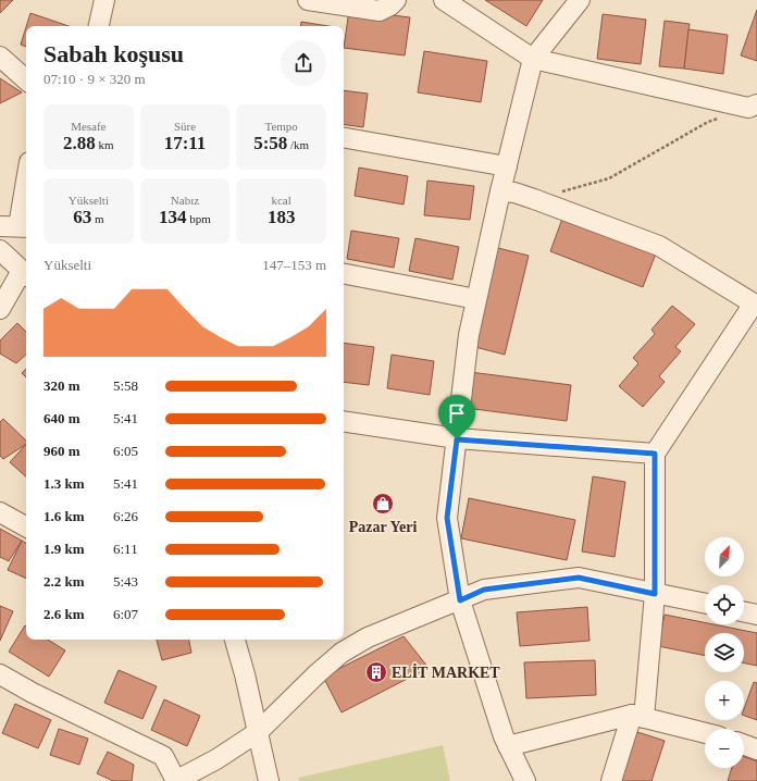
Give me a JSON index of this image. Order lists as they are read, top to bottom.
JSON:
{
  "places": {
    "shop": ["Pazar Yeri"],
    "building": ["ELİT MARKET"]
  },
  "north": "top right",
  "page": {
    "heading": ["Sabah koşusu", "07:10 · 9 × 320 m"],
    "stats": [
      ["Mesafe", "2.88 km"],
      ["Süre", "17:11"],
      ["Tempo", "5:58 /km"],
      ["Yükselti", "63 m"],
      ["Nabız", "134 bpm"],
      ["kcal", "183"]
    ],
    "chart": ["Yükselti", "147–153 m"],
    "list": [
      {
        "name": "320 m",
        "note": "5:58"
      },
      {
        "name": "640 m",
        "note": "5:41"
      },
      {
        "name": "960 m",
        "note": "6:05"
      },
      {
        "name": "1.3 km",
        "note": "5:41"
      },
      {
        "name": "1.6 km",
        "note": "6:26"
      },
      {
        "name": "1.9 km",
        "note": "6:11"
      },
      {
        "name": "2.2 km",
        "note": "5:43"
      },
      {
        "name": "2.6 km",
        "note": "6:07"
      }
    ],
    "map_buttons": ["+", "−"]
  }
}
